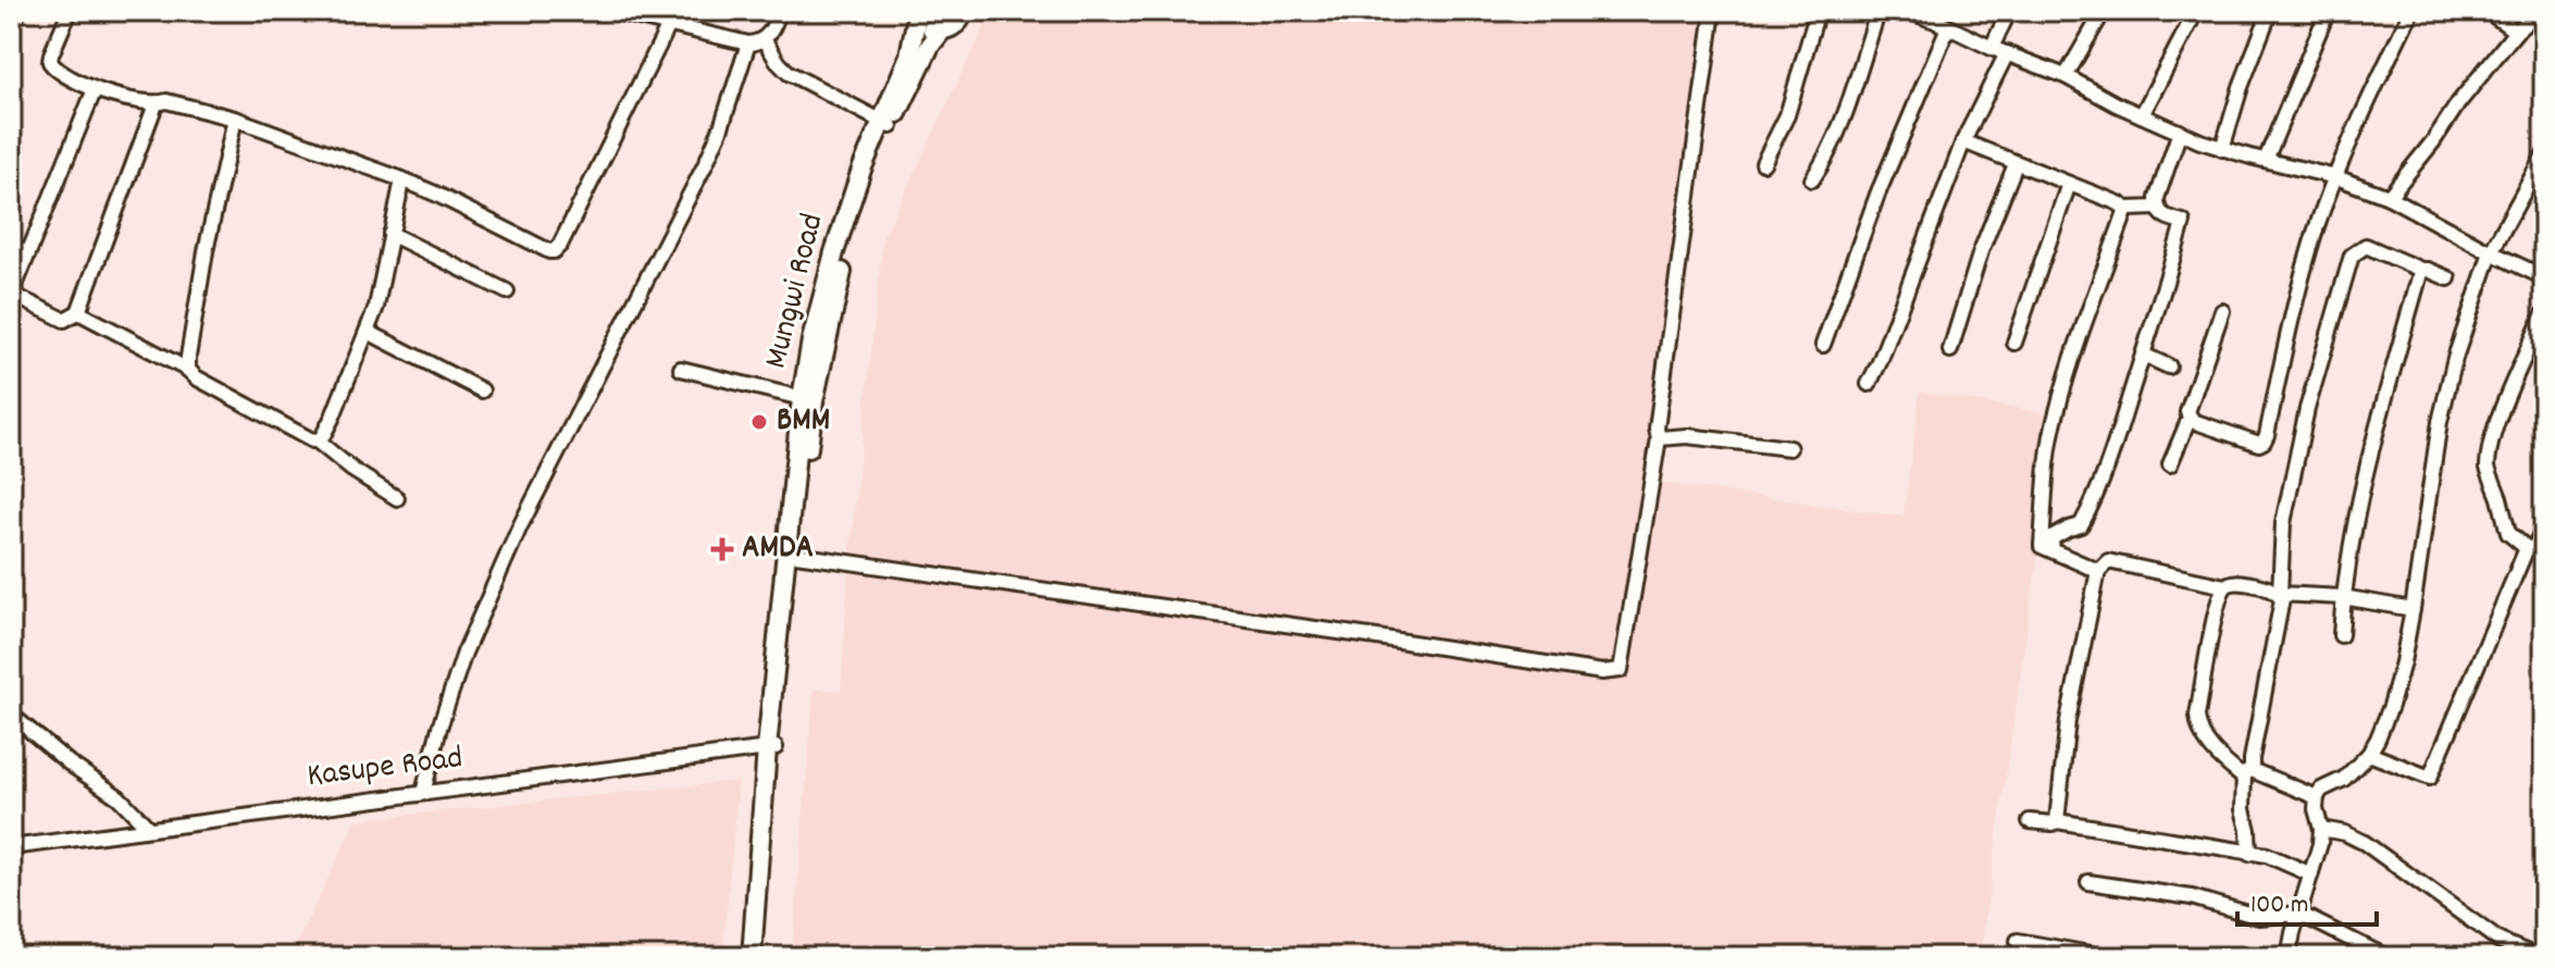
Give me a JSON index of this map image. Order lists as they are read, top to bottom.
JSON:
{
  "streets": {
    "main road": ["Mungwi Road"],
    "street": ["Kasupe Road"]
  },
  "crossings": [
    ["Mungwi Road", "Kasupe Road"]
  ],
  "places": {
    "other": ["BMM"],
    "health": ["AMDA"]
  },
  "scale_bar": "100 m"
}
